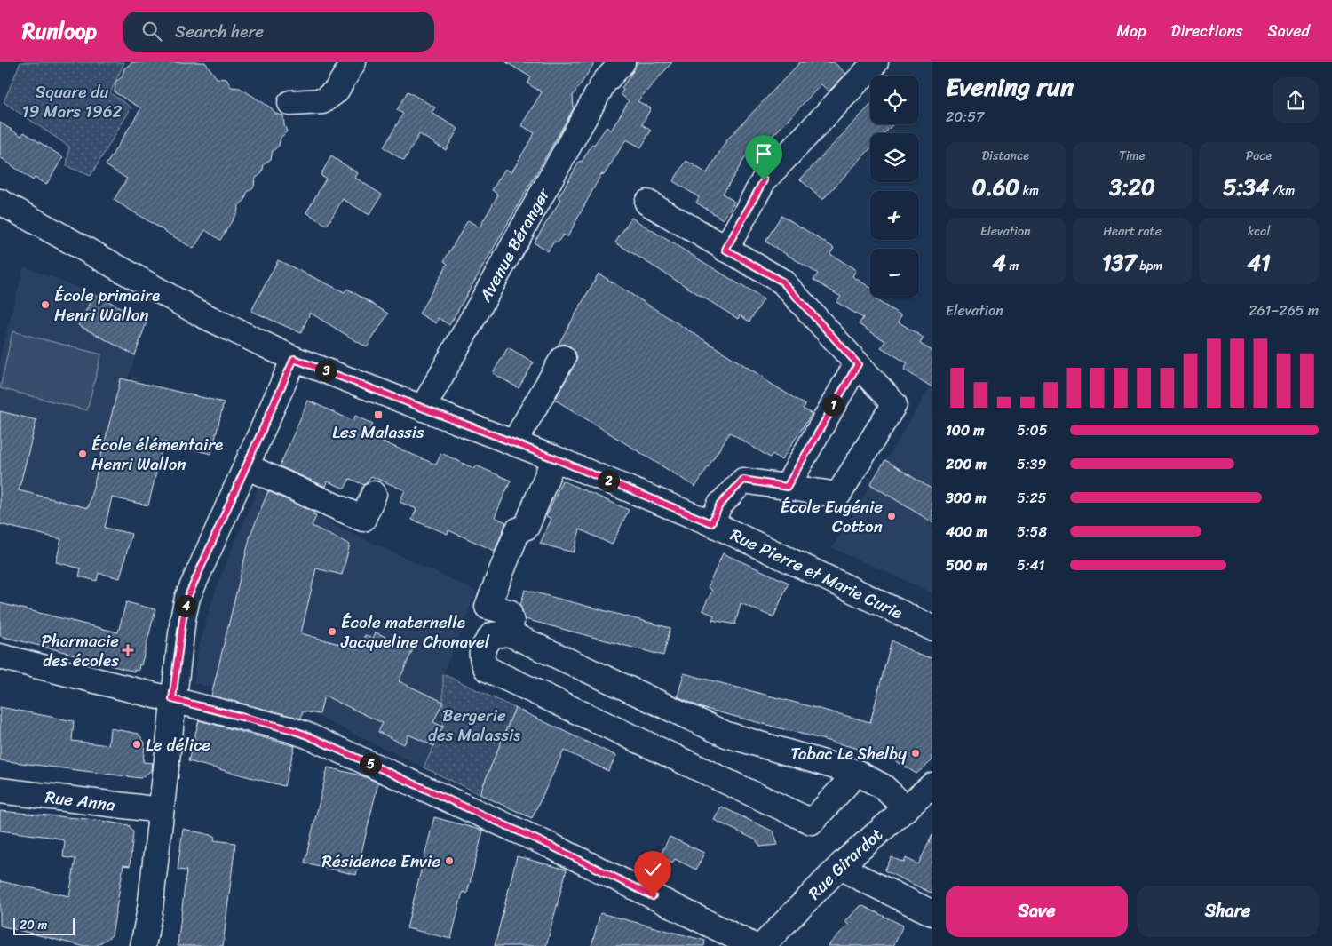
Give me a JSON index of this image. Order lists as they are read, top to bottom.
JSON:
{
  "streets": {
    "street": [
      "Avenue Béranger",
      "Rue Pierre et Marie Curie",
      "Rue Anna",
      "Rue Girardot"
    ]
  },
  "crossings": [
    ["Avenue Béranger", "Rue Pierre et Marie Curie"]
  ],
  "parks": ["Square du 19 Mars 1962", "Bergerie des Malassis"],
  "places": {
    "other": [
      "École primaire Henri Wallon",
      "École élémentaire Henri Wallon",
      "École Eugénie Cotton",
      "École maternelle Jacqueline Chonavel",
      "Le délice",
      "Tabac Le Shelby",
      "Résidence Envie"
    ],
    "transit": ["Les Malassis"],
    "health": ["Pharmacie des écoles"]
  },
  "scale_bar": "20 m",
  "page": {
    "header": "Runloop",
    "search": "Search here",
    "nav": ["Map", "Directions", "Saved"],
    "heading": ["Evening run", "20:57"],
    "map_buttons": ["+", "−"],
    "stats": [
      ["Distance", "0.60 km"],
      ["Time", "3:20"],
      ["Pace", "5:34 /km"],
      ["Elevation", "4 m"],
      ["Heart rate", "137 bpm"],
      ["kcal", "41"]
    ],
    "chart": ["Elevation", "261–265 m"],
    "pins": [
      "3",
      "1",
      "2",
      "4",
      "5"
    ],
    "list": [
      {
        "name": "100 m",
        "note": "5:05"
      },
      {
        "name": "200 m",
        "note": "5:39"
      },
      {
        "name": "300 m",
        "note": "5:25"
      },
      {
        "name": "400 m",
        "note": "5:58"
      },
      {
        "name": "500 m",
        "note": "5:41"
      }
    ],
    "buttons": ["Save", "Share"],
    "scale": "20 m"
  }
}
